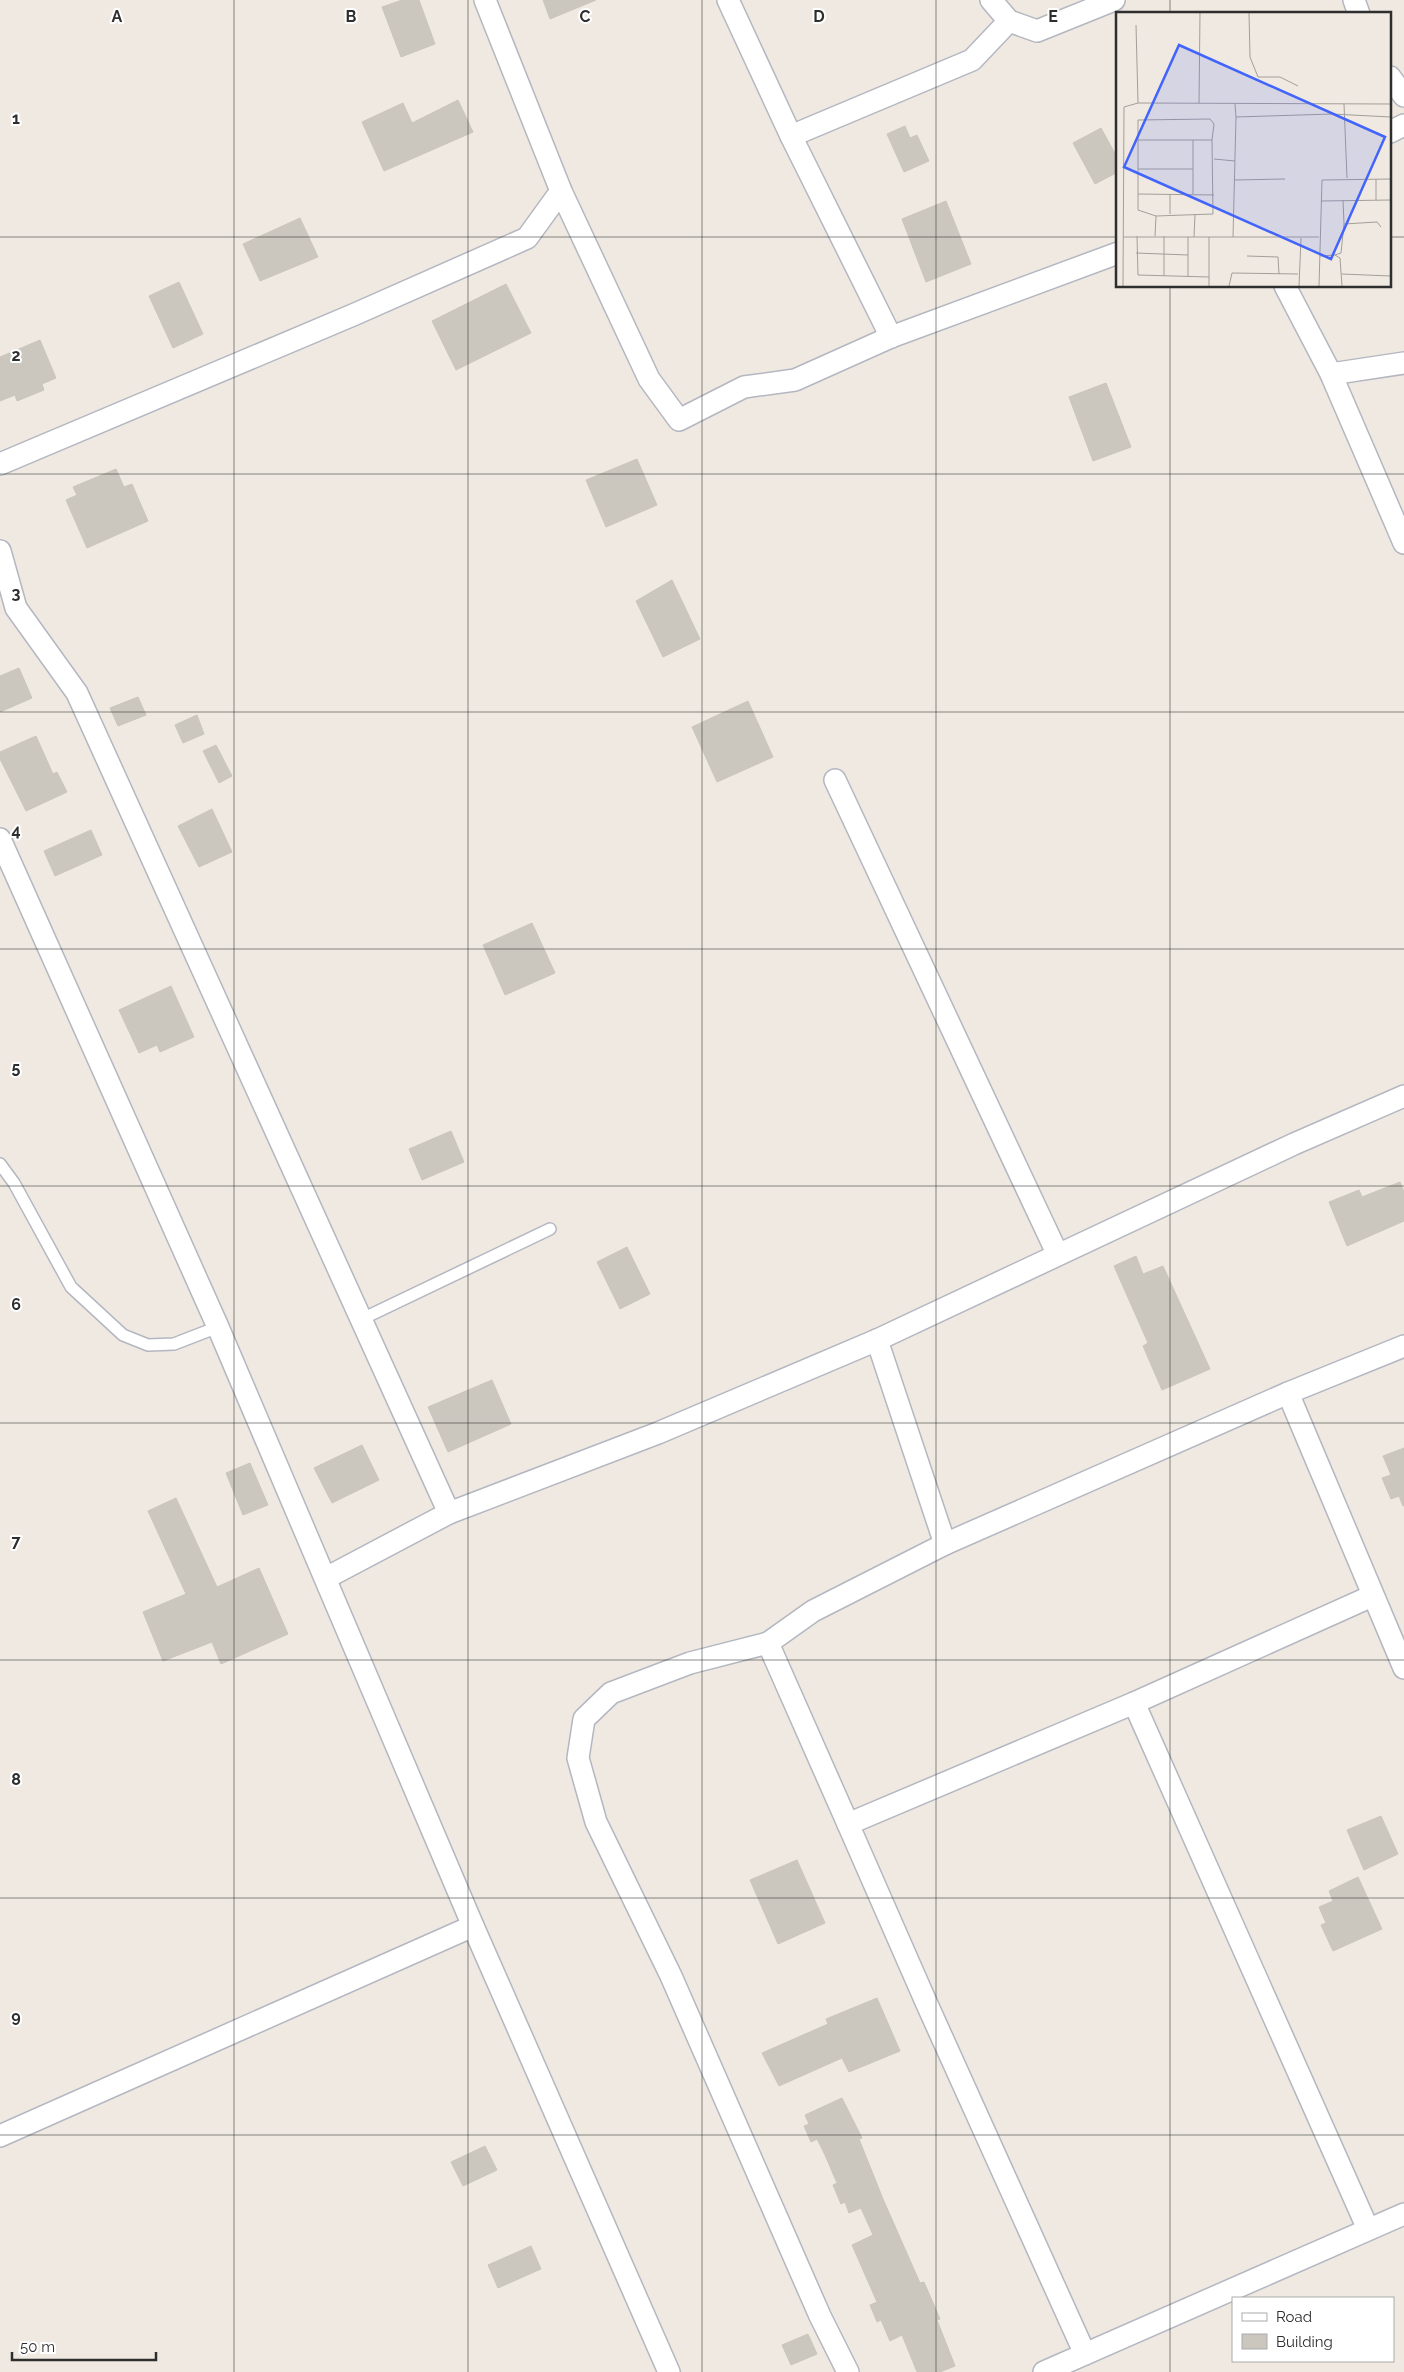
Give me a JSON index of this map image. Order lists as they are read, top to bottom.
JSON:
{
  "legend": ["Road", "Building"],
  "scale_bar": "50 m",
  "grid": {
    "columns": [
      "A",
      "B",
      "C",
      "D",
      "E"
    ],
    "rows": [
      "1",
      "2",
      "3",
      "4",
      "5",
      "6",
      "7",
      "8",
      "9"
    ]
  }
}
